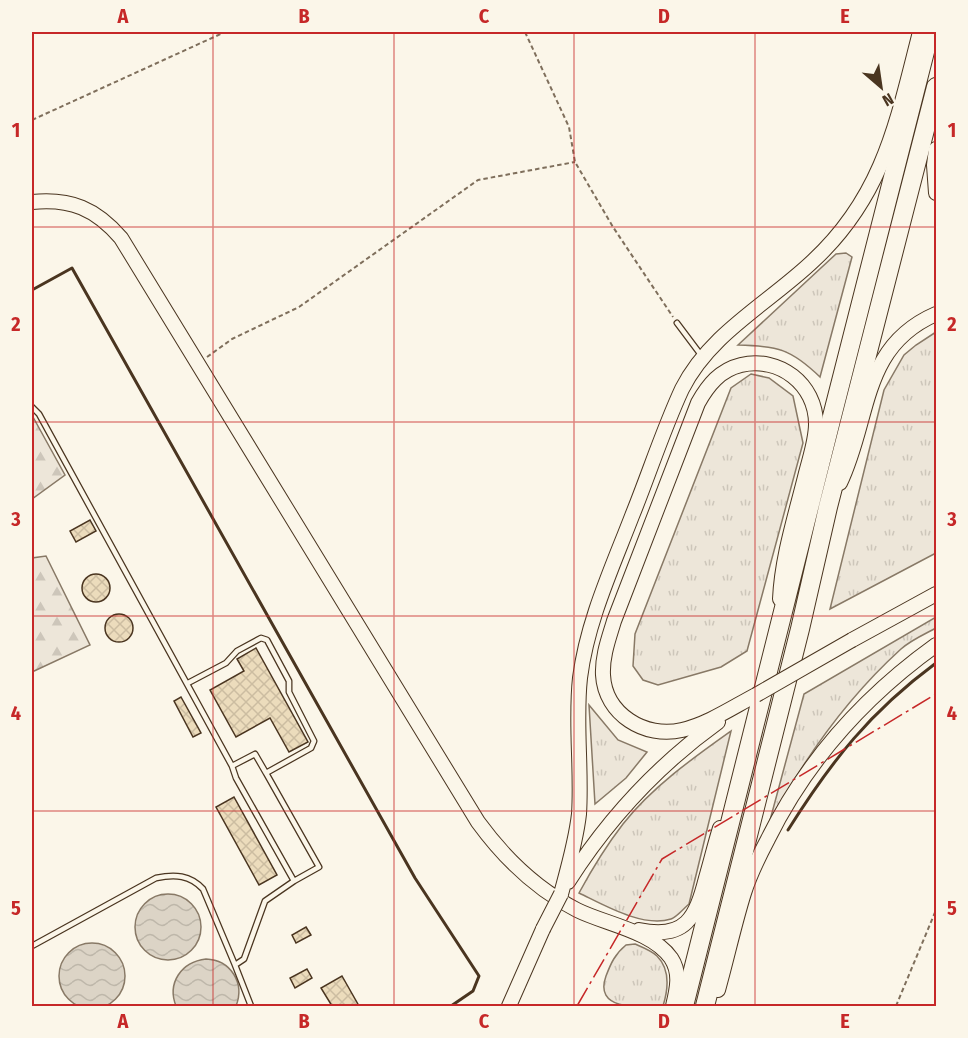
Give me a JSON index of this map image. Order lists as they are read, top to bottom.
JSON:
{
  "north": "bottom right",
  "grid": {
    "columns": [
      "A",
      "B",
      "C",
      "D",
      "E"
    ],
    "rows": [
      "1",
      "2",
      "3",
      "4",
      "5"
    ]
  }
}
